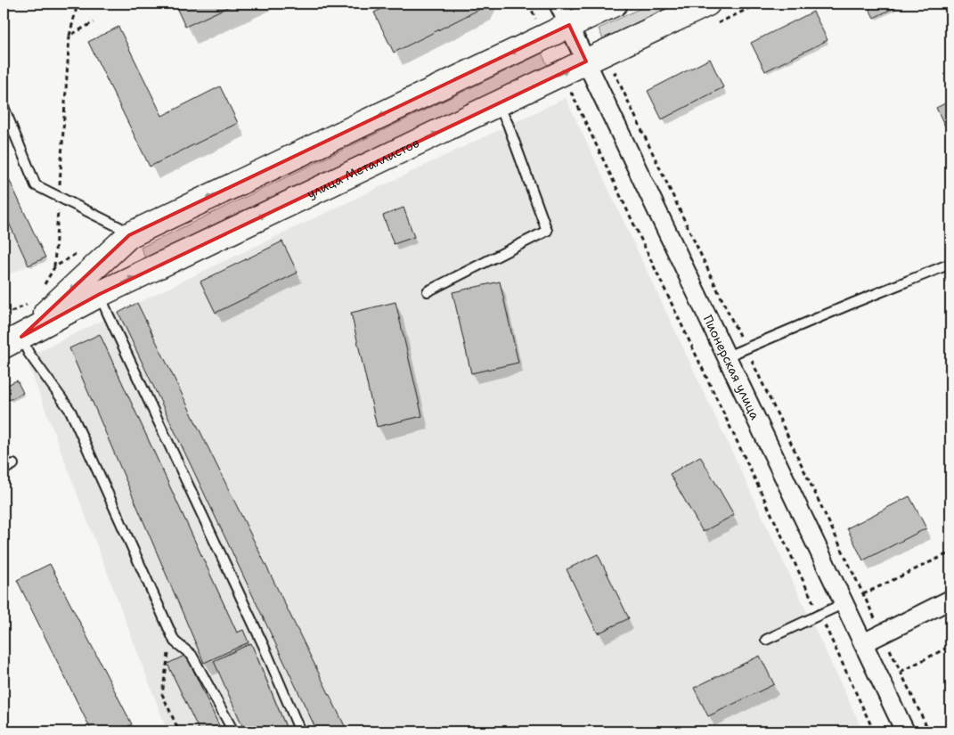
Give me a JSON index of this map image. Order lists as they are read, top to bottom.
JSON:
{
  "streets": {
    "street": ["улица Металлистов", "Пионерская улица"]
  },
  "crossings": [
    ["улица Металлистов", "Пионерская улица"]
  ]
}
